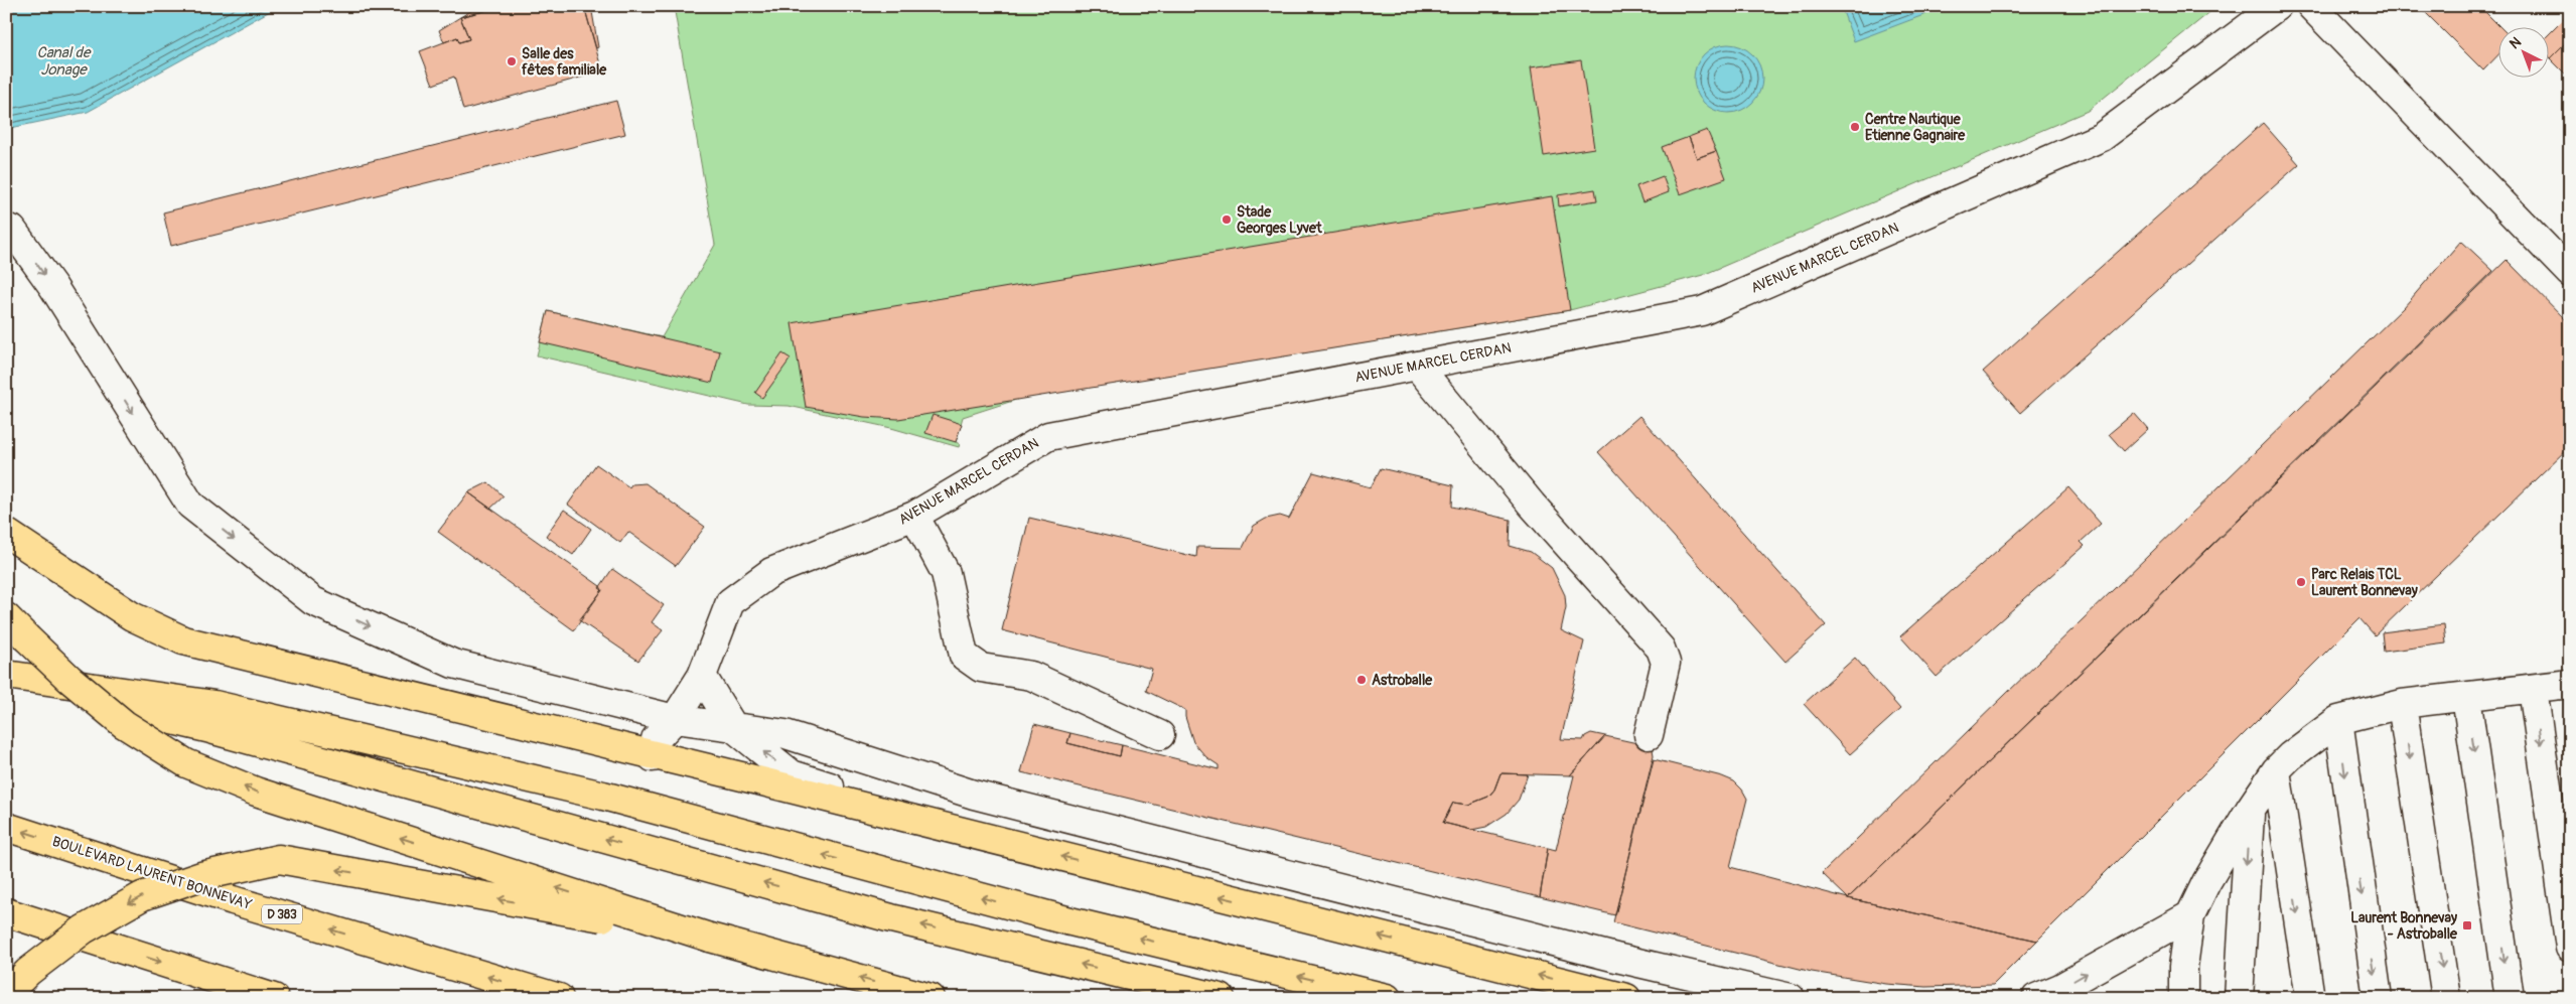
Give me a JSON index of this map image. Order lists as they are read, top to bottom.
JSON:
{
  "streets": {
    "main road": ["BOULEVARD LAURENT BONNEVAY", "D 383"],
    "street": ["AVENUE MARCEL CERDAN"]
  },
  "water": ["Canal de Jonage"],
  "places": {
    "other": [
      "Salle des fêtes familiale",
      "Centre Nautique Etienne Gagnaire",
      "Stade Georges Lyvet",
      "Parc Relais TCL Laurent Bonnevay",
      "Astroballe"
    ],
    "transit": ["Laurent Bonnevay - Astroballe"]
  },
  "north": "top left"
}
